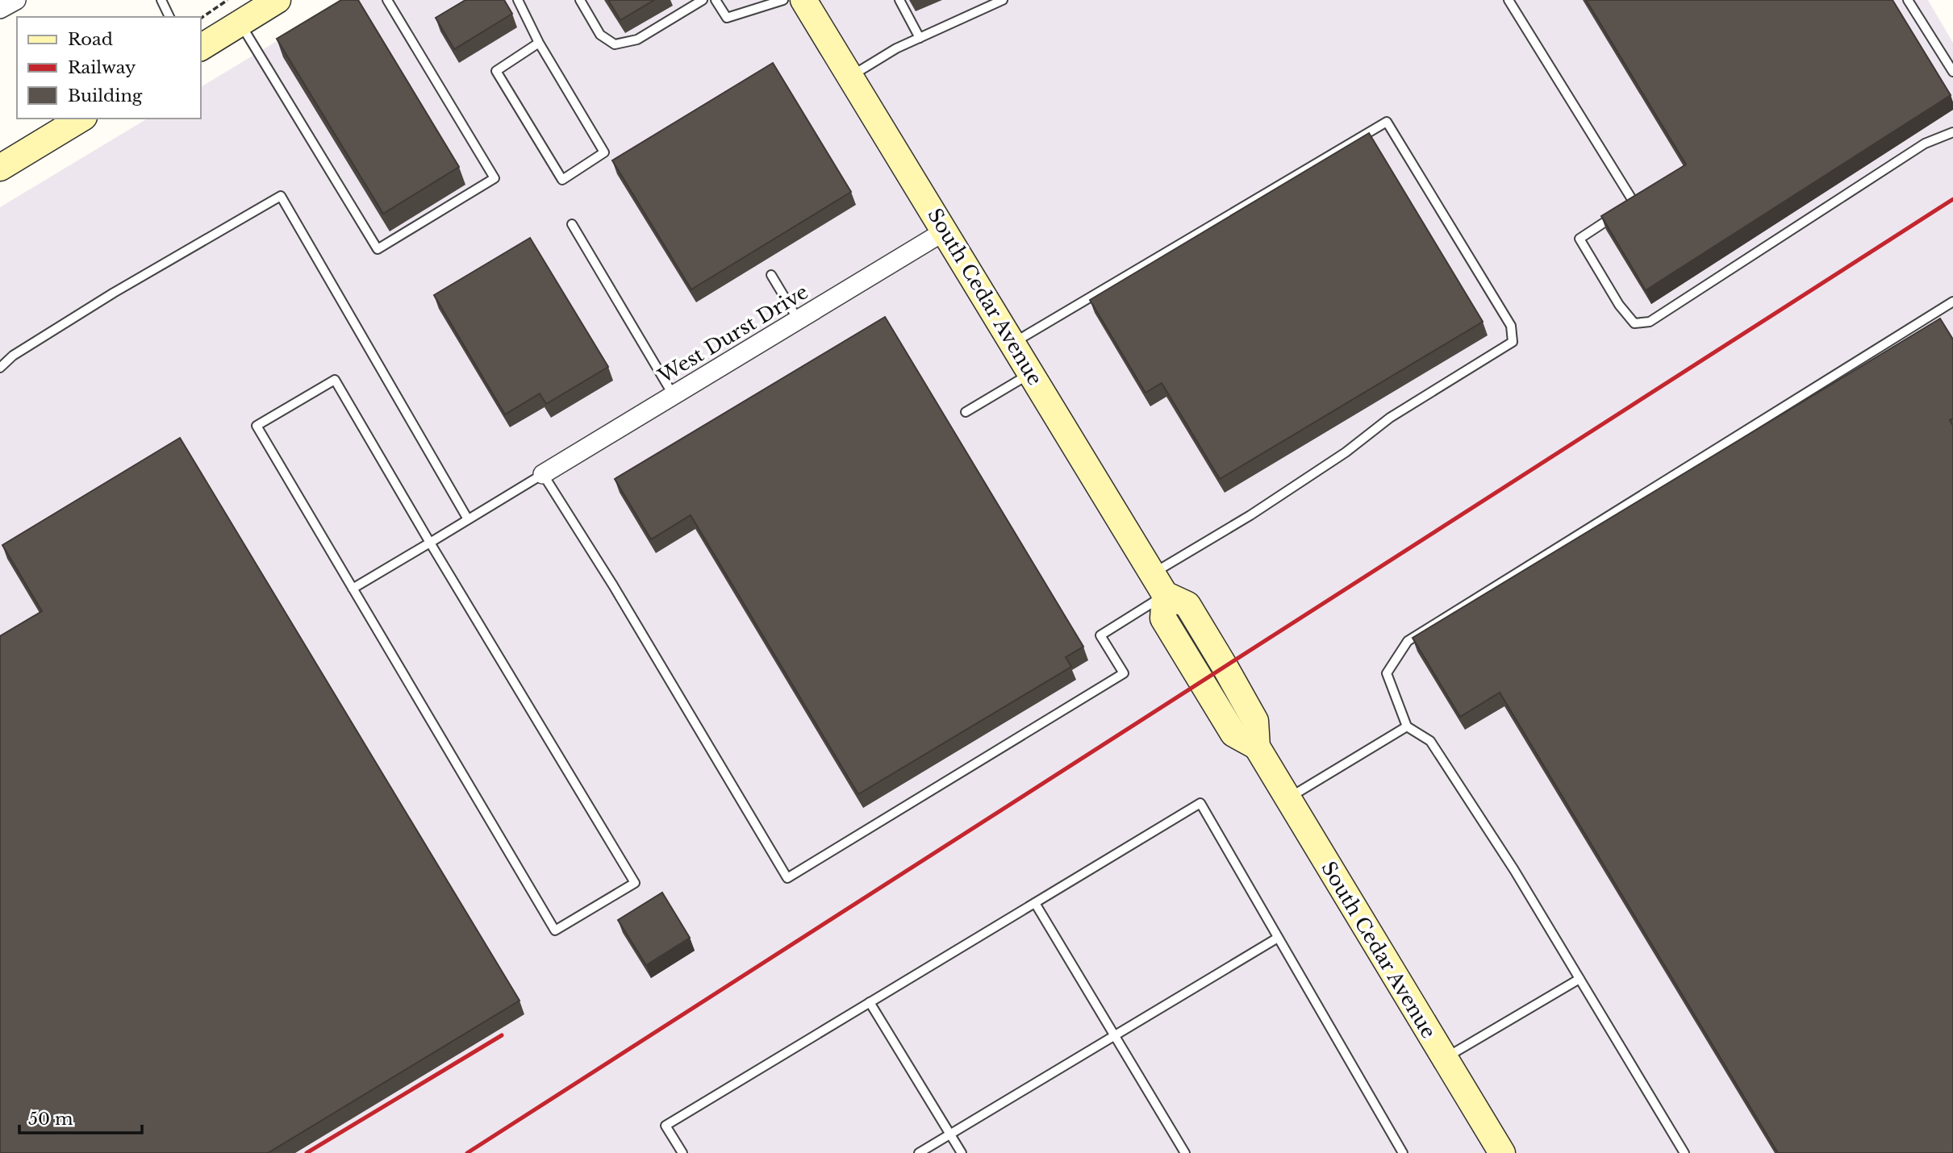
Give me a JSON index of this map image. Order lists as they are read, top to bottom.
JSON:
{
  "streets": {
    "main road": ["South Cedar Avenue"],
    "street": ["West Durst Drive"]
  },
  "crossings": [
    ["South Cedar Avenue", "West Durst Drive"]
  ],
  "legend": ["Road", "Railway", "Building"],
  "scale_bar": "50 m"
}
